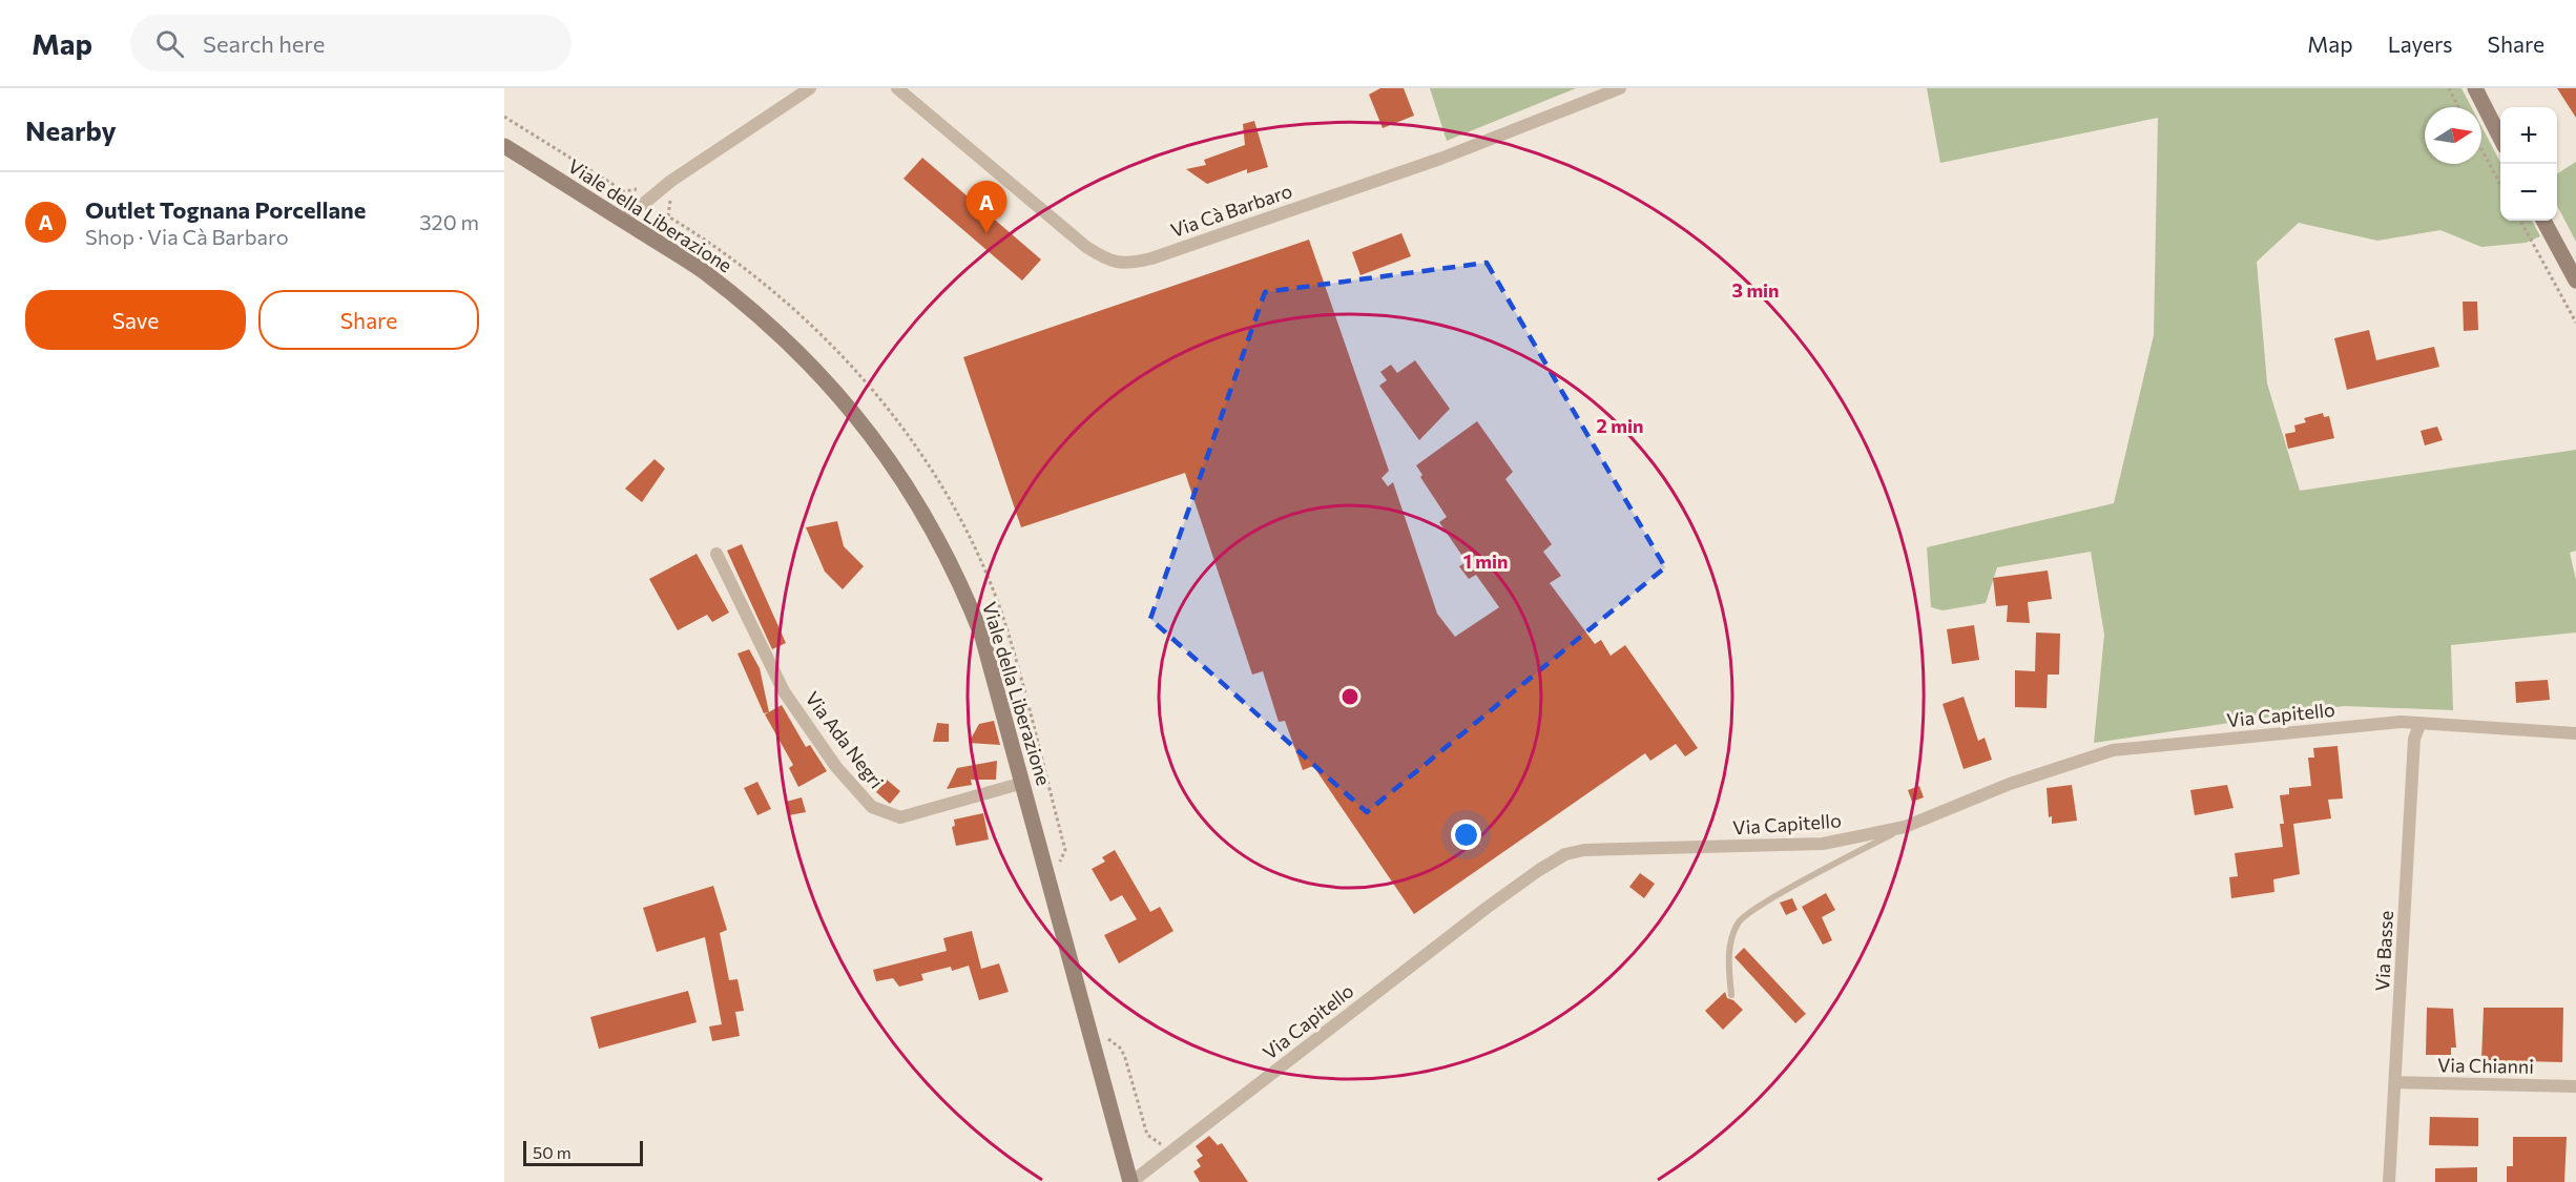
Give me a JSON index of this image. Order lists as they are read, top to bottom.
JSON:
{
  "streets": {
    "street": [
      "Via Cà Barbaro",
      "Viale della Liberazione",
      "Via Capitello",
      "Via Ada Negri",
      "Via Basse",
      "Via Chianni"
    ]
  },
  "crossings": [
    ["Viale della Liberazione", "Via Capitello"],
    ["Viale della Liberazione", "Via Ada Negri"],
    ["Via Capitello", "Via Basse"],
    ["Via Basse", "Via Chianni"]
  ],
  "scale_bar": "50 m",
  "north": "right",
  "page": {
    "header": "Map",
    "search": "Search here",
    "nav": ["Map", "Layers", "Share"],
    "heading": "Nearby",
    "map_buttons": ["+", "−"],
    "list": [
      {
        "mark": "A",
        "name": "Outlet Tognana Porcellane",
        "note": "Shop · Via Cà Barbaro",
        "value": "320 m"
      }
    ],
    "pins": "A",
    "buttons": ["Save", "Share"],
    "scale": "50 m"
  },
  "rings": ["3 min", "2 min", "1 min"]
}
